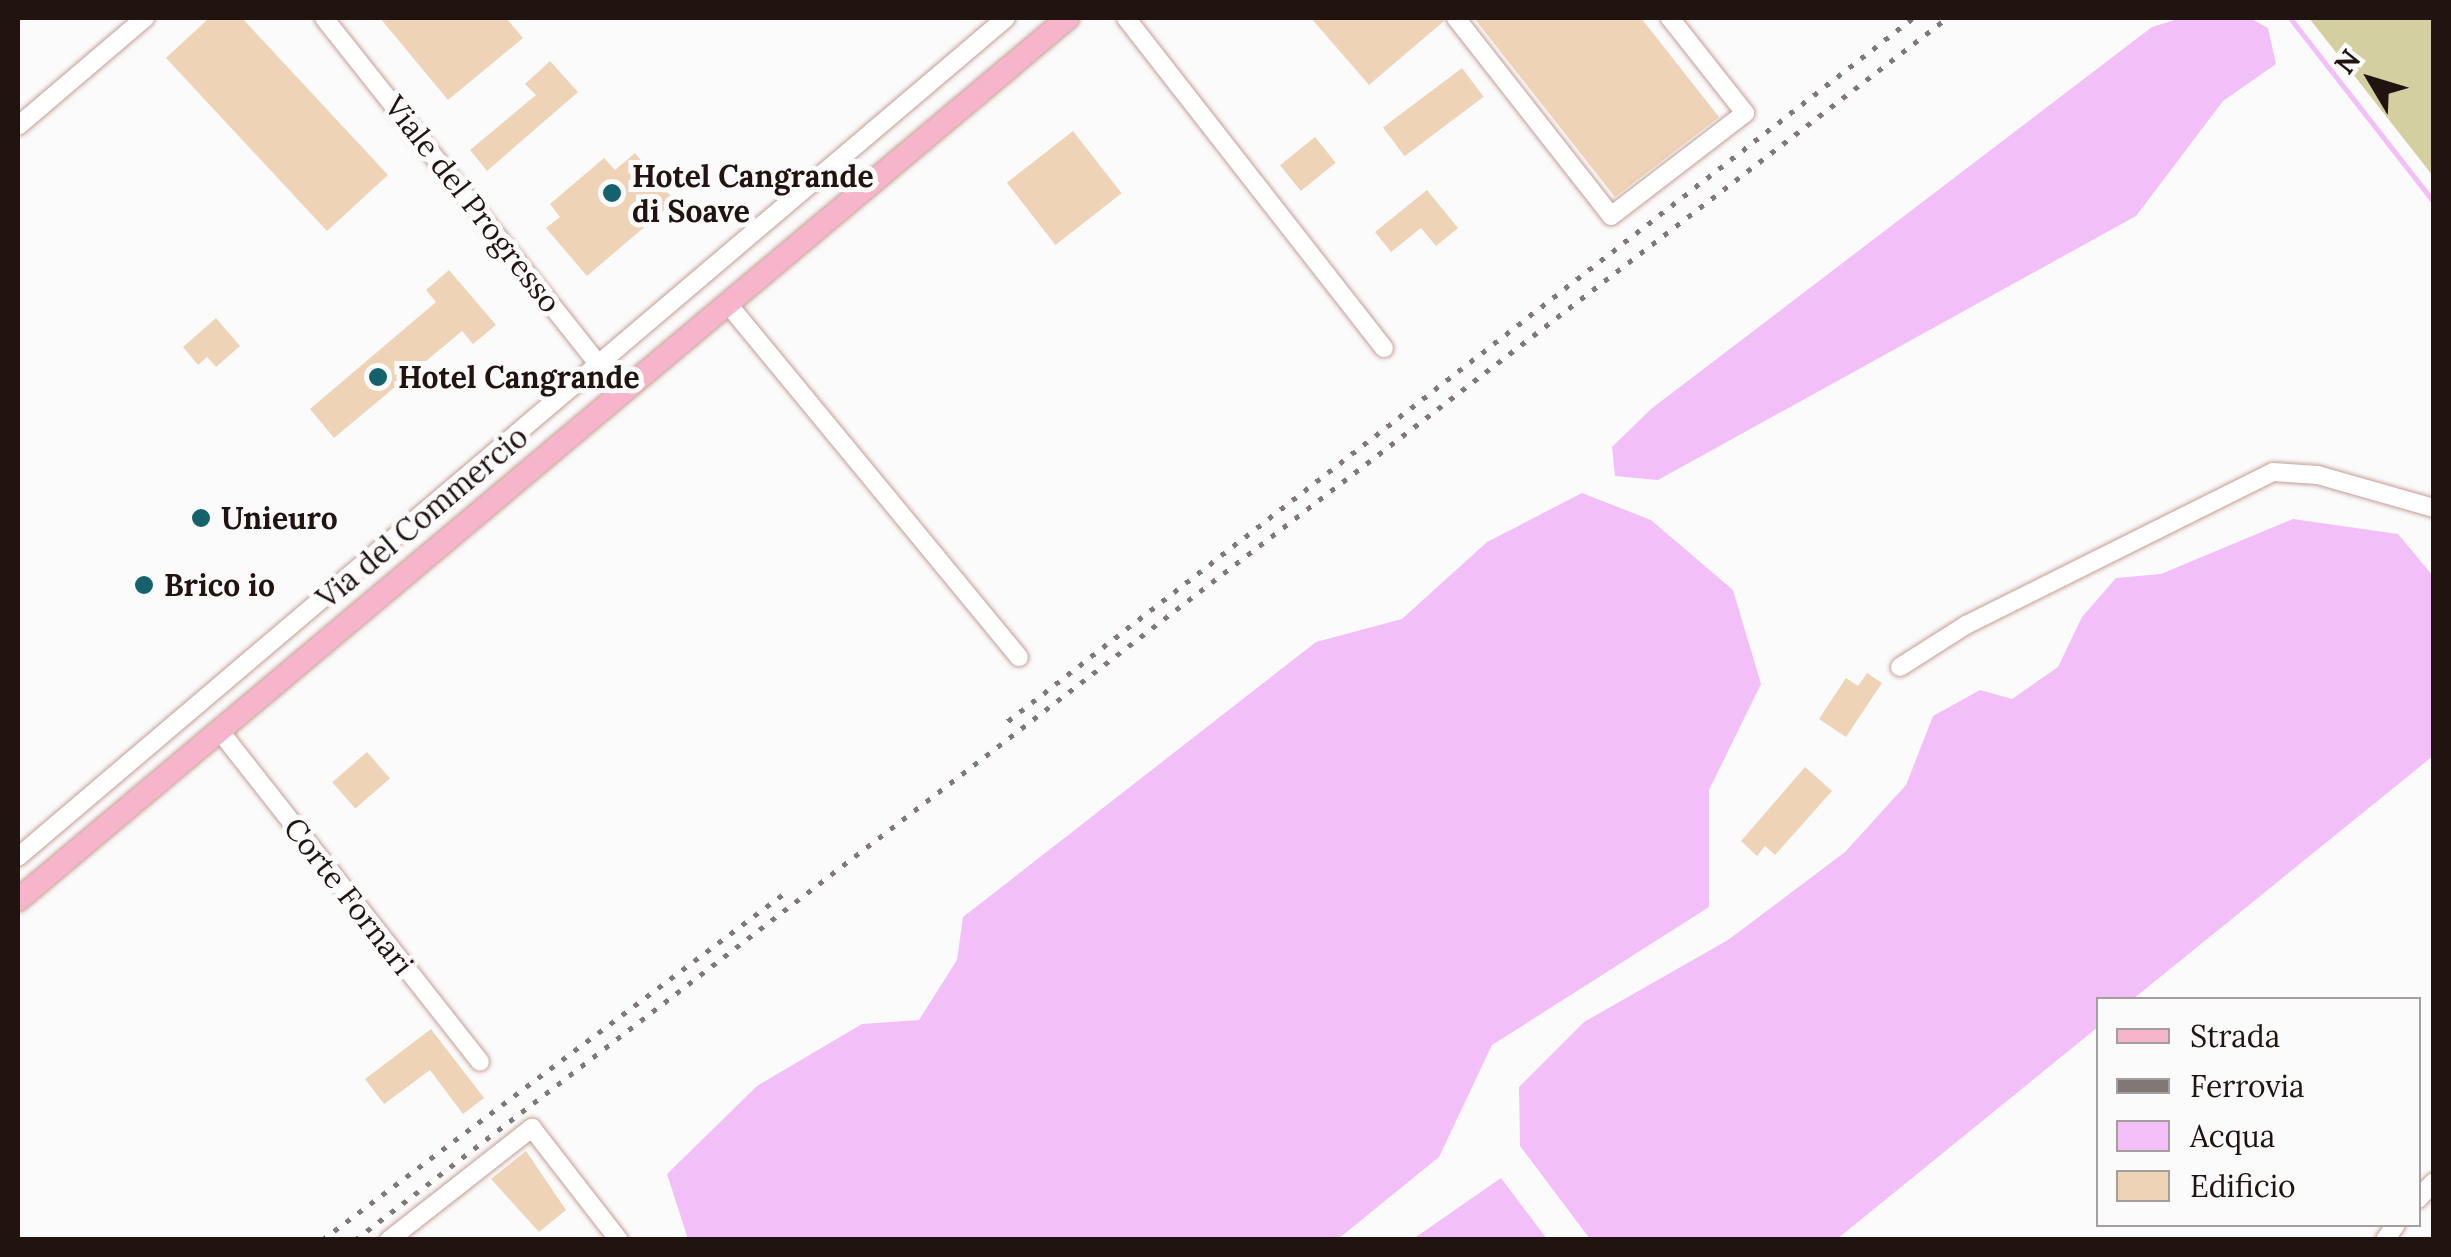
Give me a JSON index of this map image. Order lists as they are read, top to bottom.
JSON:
{
  "streets": {
    "street": ["Viale del Progresso", "Via del Commercio", "Corte Fornari"]
  },
  "crossings": [
    ["Viale del Progresso", "Via del Commercio"]
  ],
  "places": [
    "Hotel Cangrande di Soave",
    "Hotel Cangrande",
    "Unieuro",
    "Brico io"
  ],
  "legend": [
    "Strada",
    "Ferrovia",
    "Acqua",
    "Edificio"
  ],
  "north": "top left"
}
